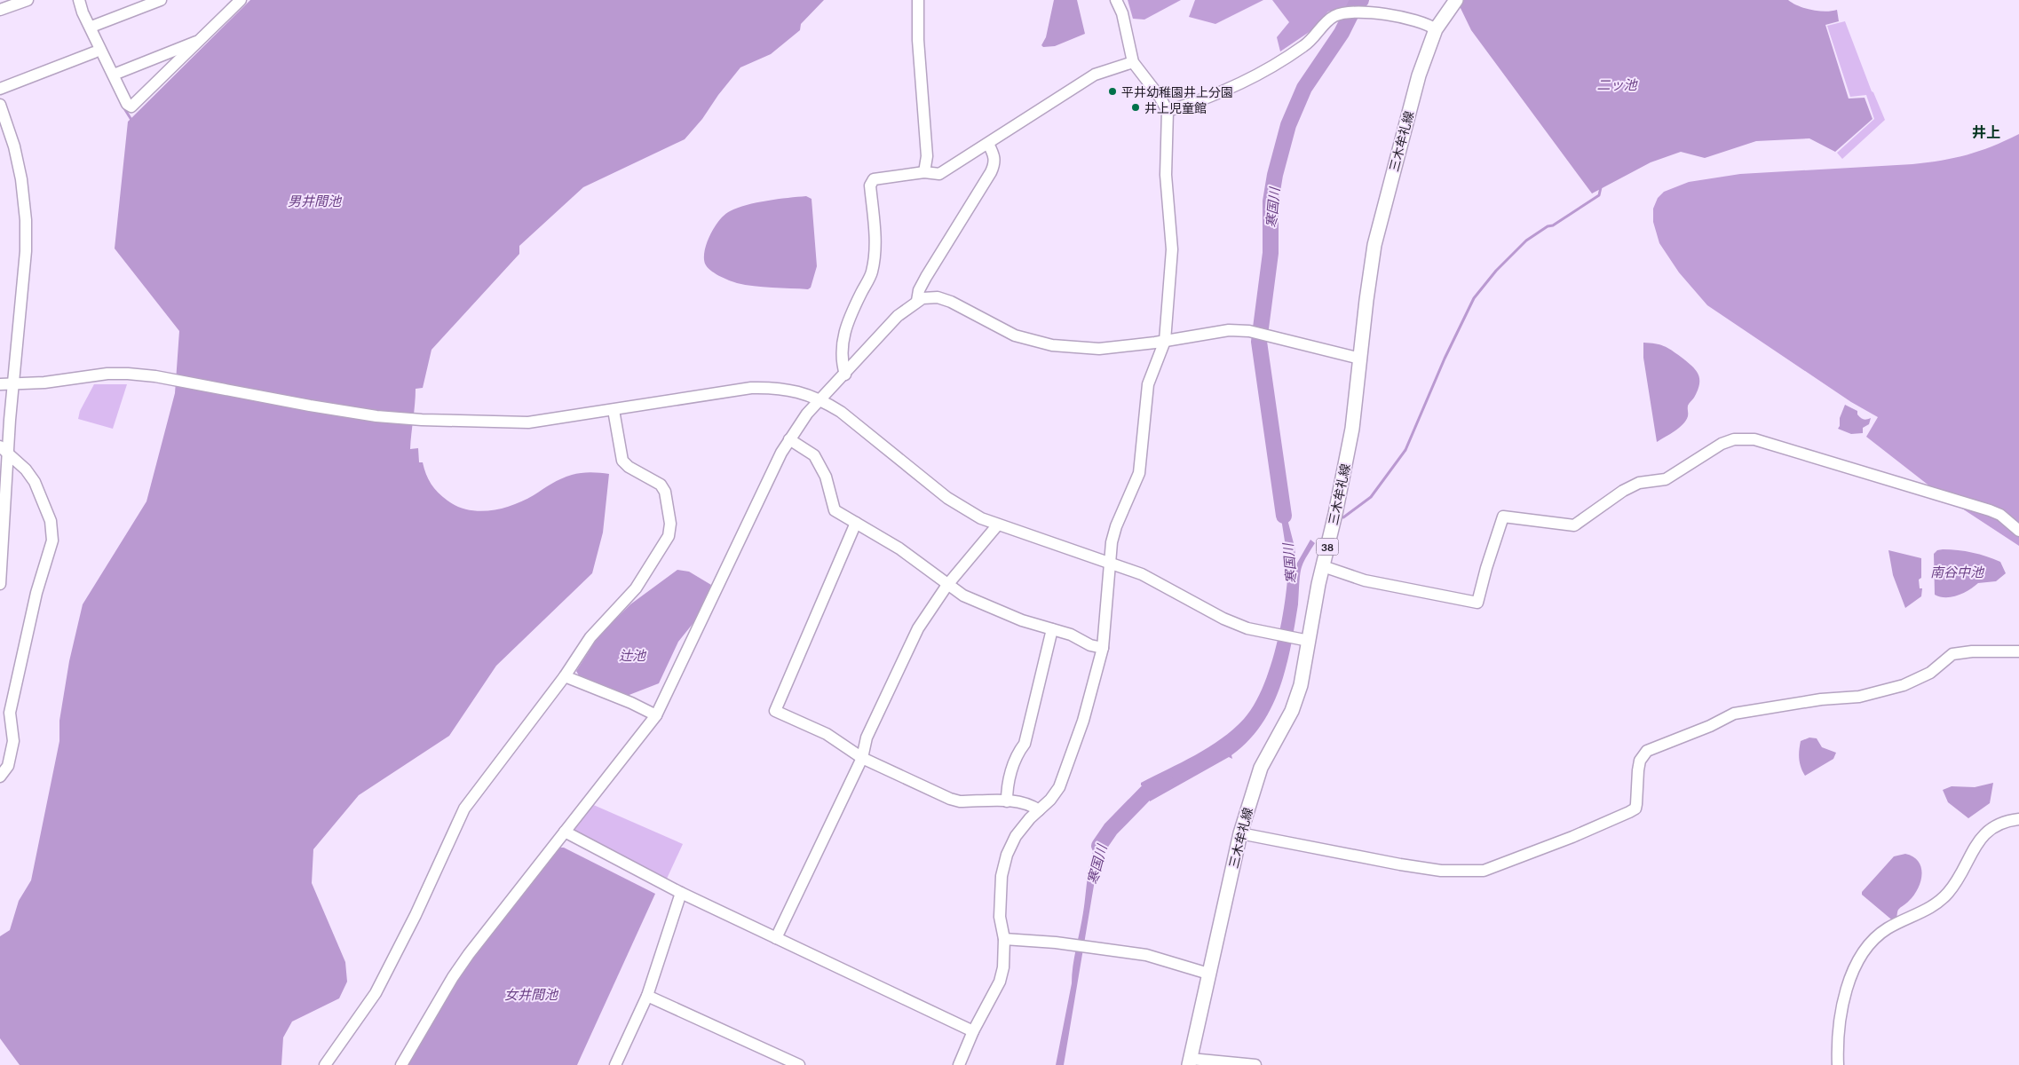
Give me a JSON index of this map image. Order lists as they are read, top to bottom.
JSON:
{
  "streets": {
    "main road": ["三木牟礼線", "38"]
  },
  "districts": ["井上"],
  "water": [
    "二ッ池",
    "男井間池",
    "寒国川",
    "南谷中池",
    "辻池",
    "女井間池"
  ],
  "places": ["平井幼稚園井上分園", "井上児童館"]
}
